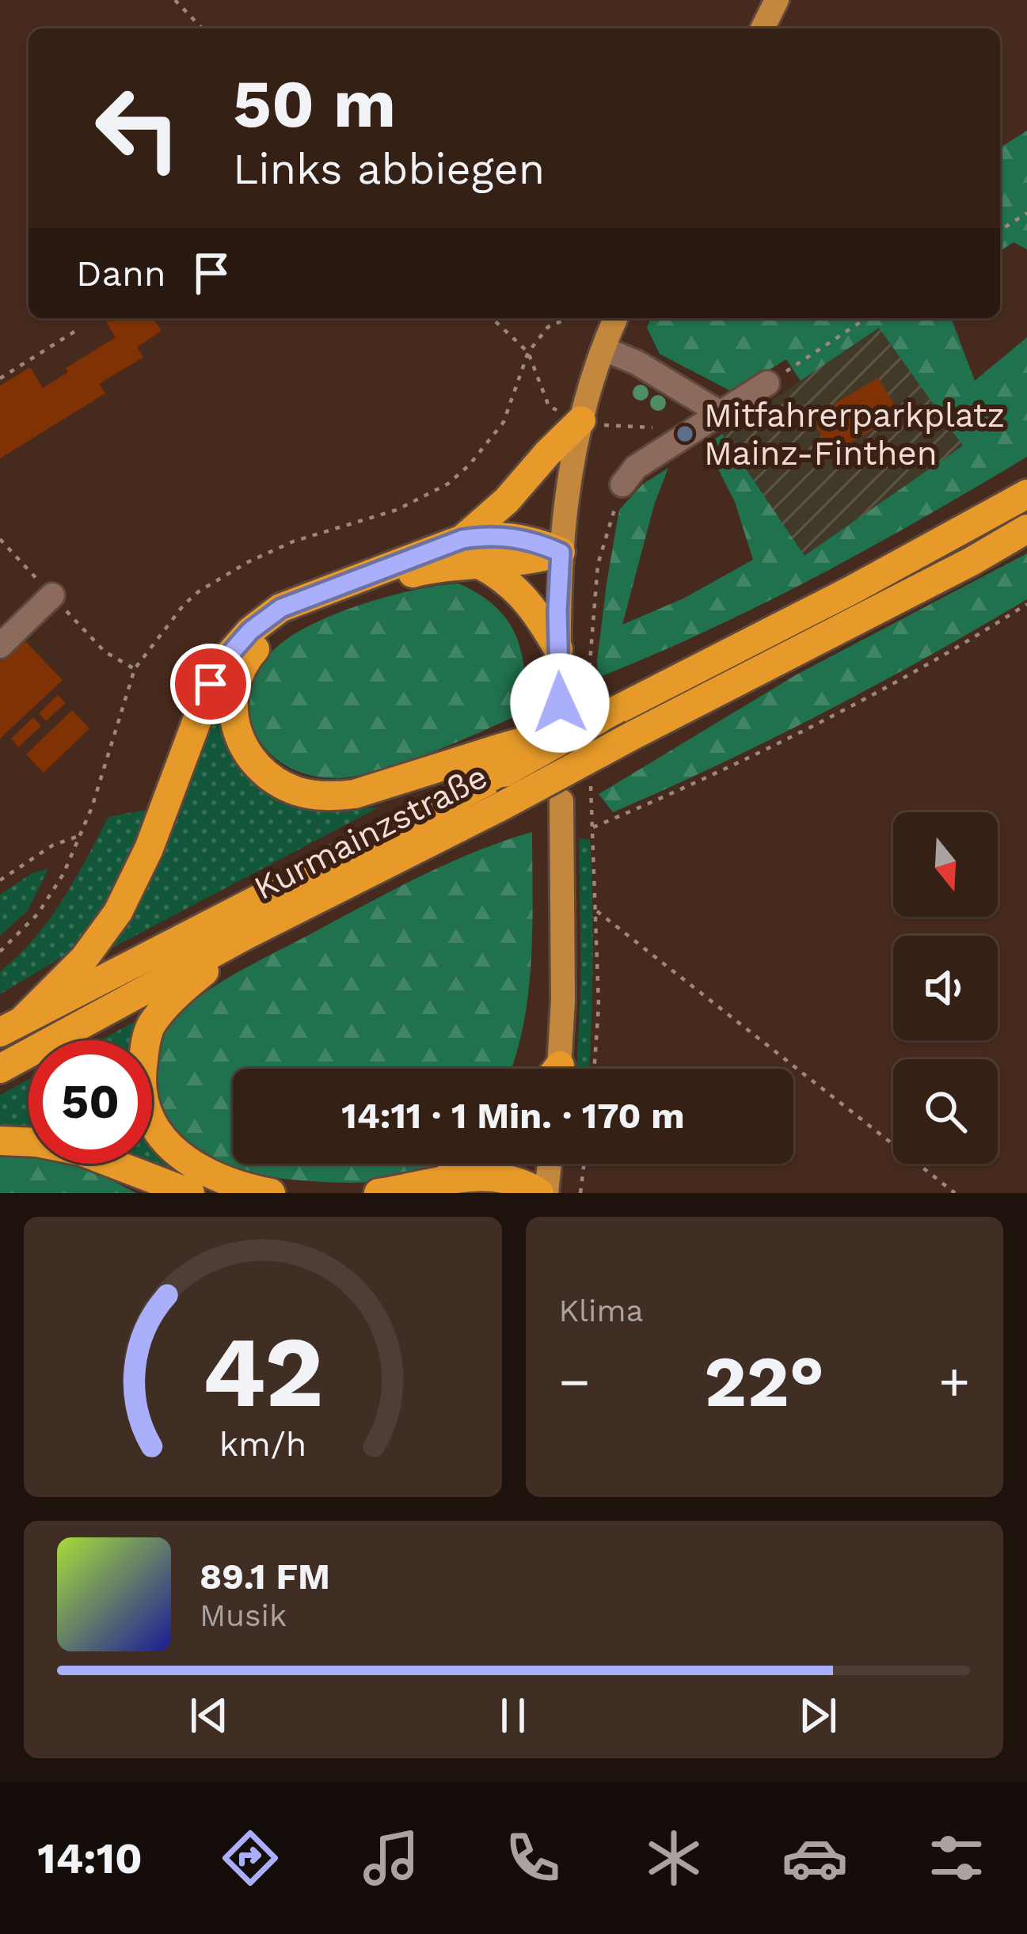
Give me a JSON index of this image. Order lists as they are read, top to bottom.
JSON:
{
  "streets": {
    "highway": ["Kurmainzstraße"]
  },
  "places": ["Mitfahrerparkplatz Mainz-Finthen"],
  "north": "bottom",
  "page": {
    "turn": ["50 m", "Links abbiegen"],
    "then": "Dann",
    "limit": "50",
    "trip": "14:11 · 1 Min. · 170 m",
    "tile": "Klima",
    "heat": ["−", "22°", "+"],
    "song": ["89.1 FM", "Musik"],
    "tabs": "14:10",
    "gauge": ["42", "km/h"]
  }
}
